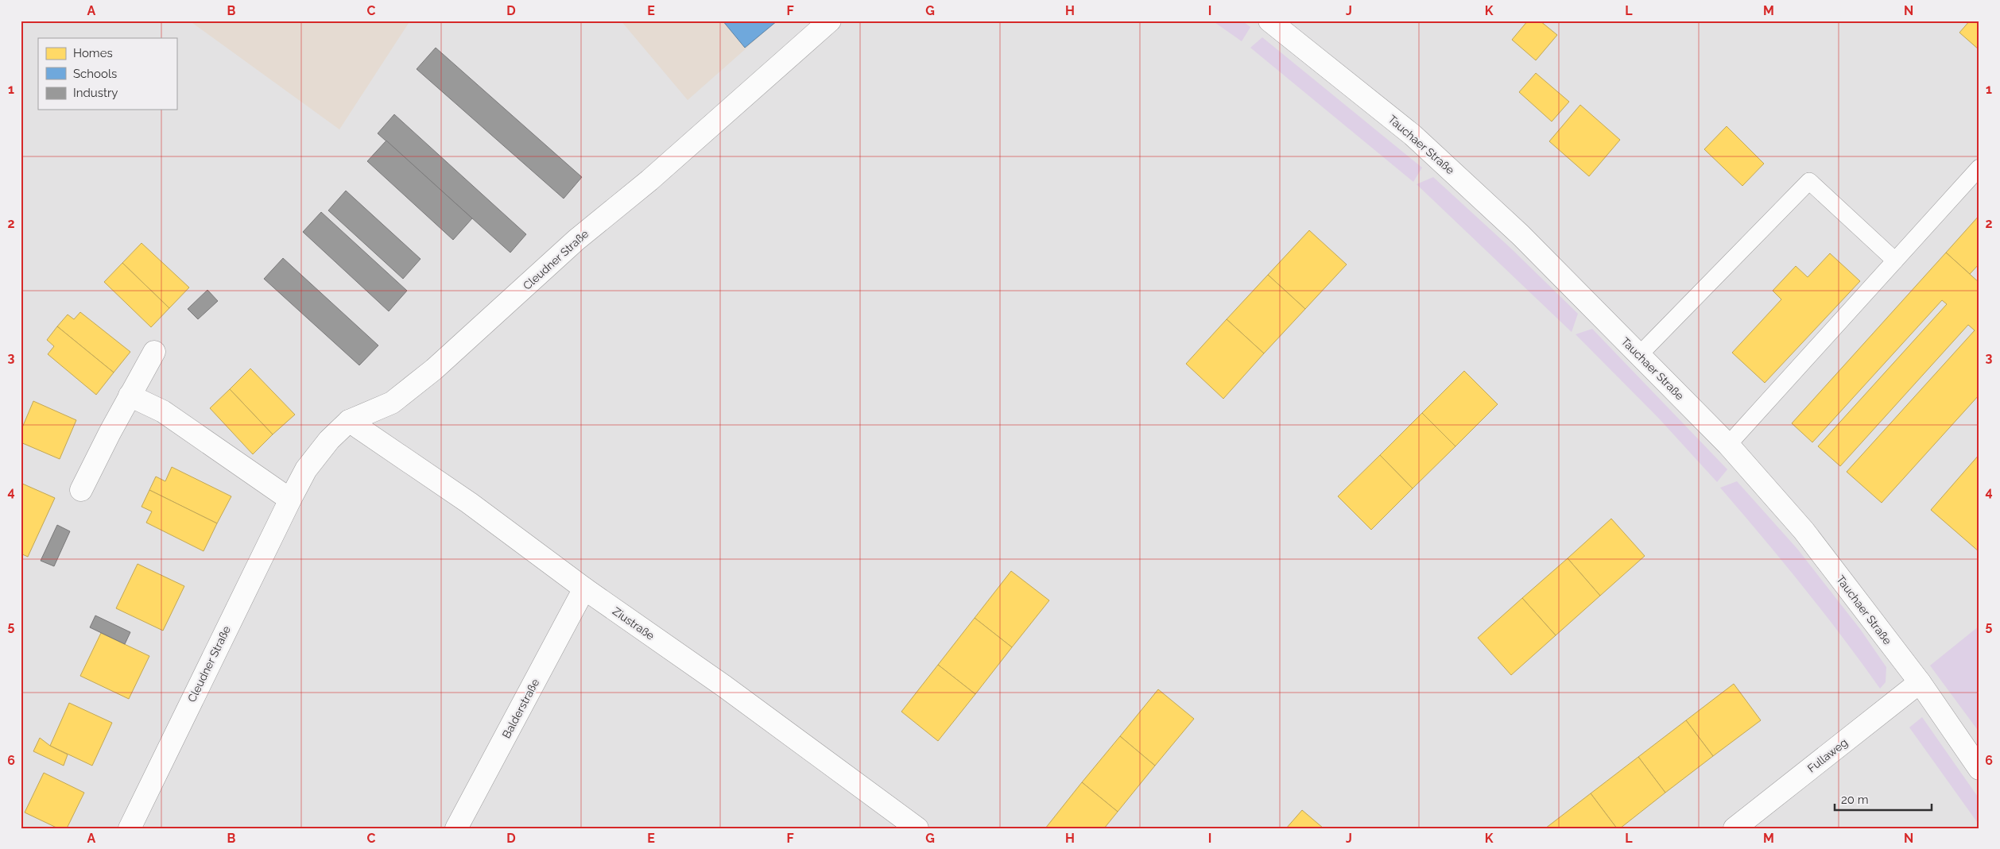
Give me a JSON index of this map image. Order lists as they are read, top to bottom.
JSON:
{
  "streets": {
    "street": [
      "Tauchaer Straße",
      "Cleudner Straße",
      "Ziustraße",
      "Balderstraße",
      "Fullaweg"
    ]
  },
  "crossings": [
    ["Tauchaer Straße", "Fullaweg"],
    ["Cleudner Straße", "Ziustraße"],
    ["Ziustraße", "Balderstraße"]
  ],
  "legend": ["Homes", "Schools", "Industry"],
  "scale_bar": "20 m",
  "grid": {
    "columns": [
      "A",
      "B",
      "C",
      "D",
      "E",
      "F",
      "G",
      "H",
      "I",
      "J",
      "K",
      "L",
      "M",
      "N"
    ],
    "rows": [
      "1",
      "2",
      "3",
      "4",
      "5",
      "6"
    ]
  }
}
